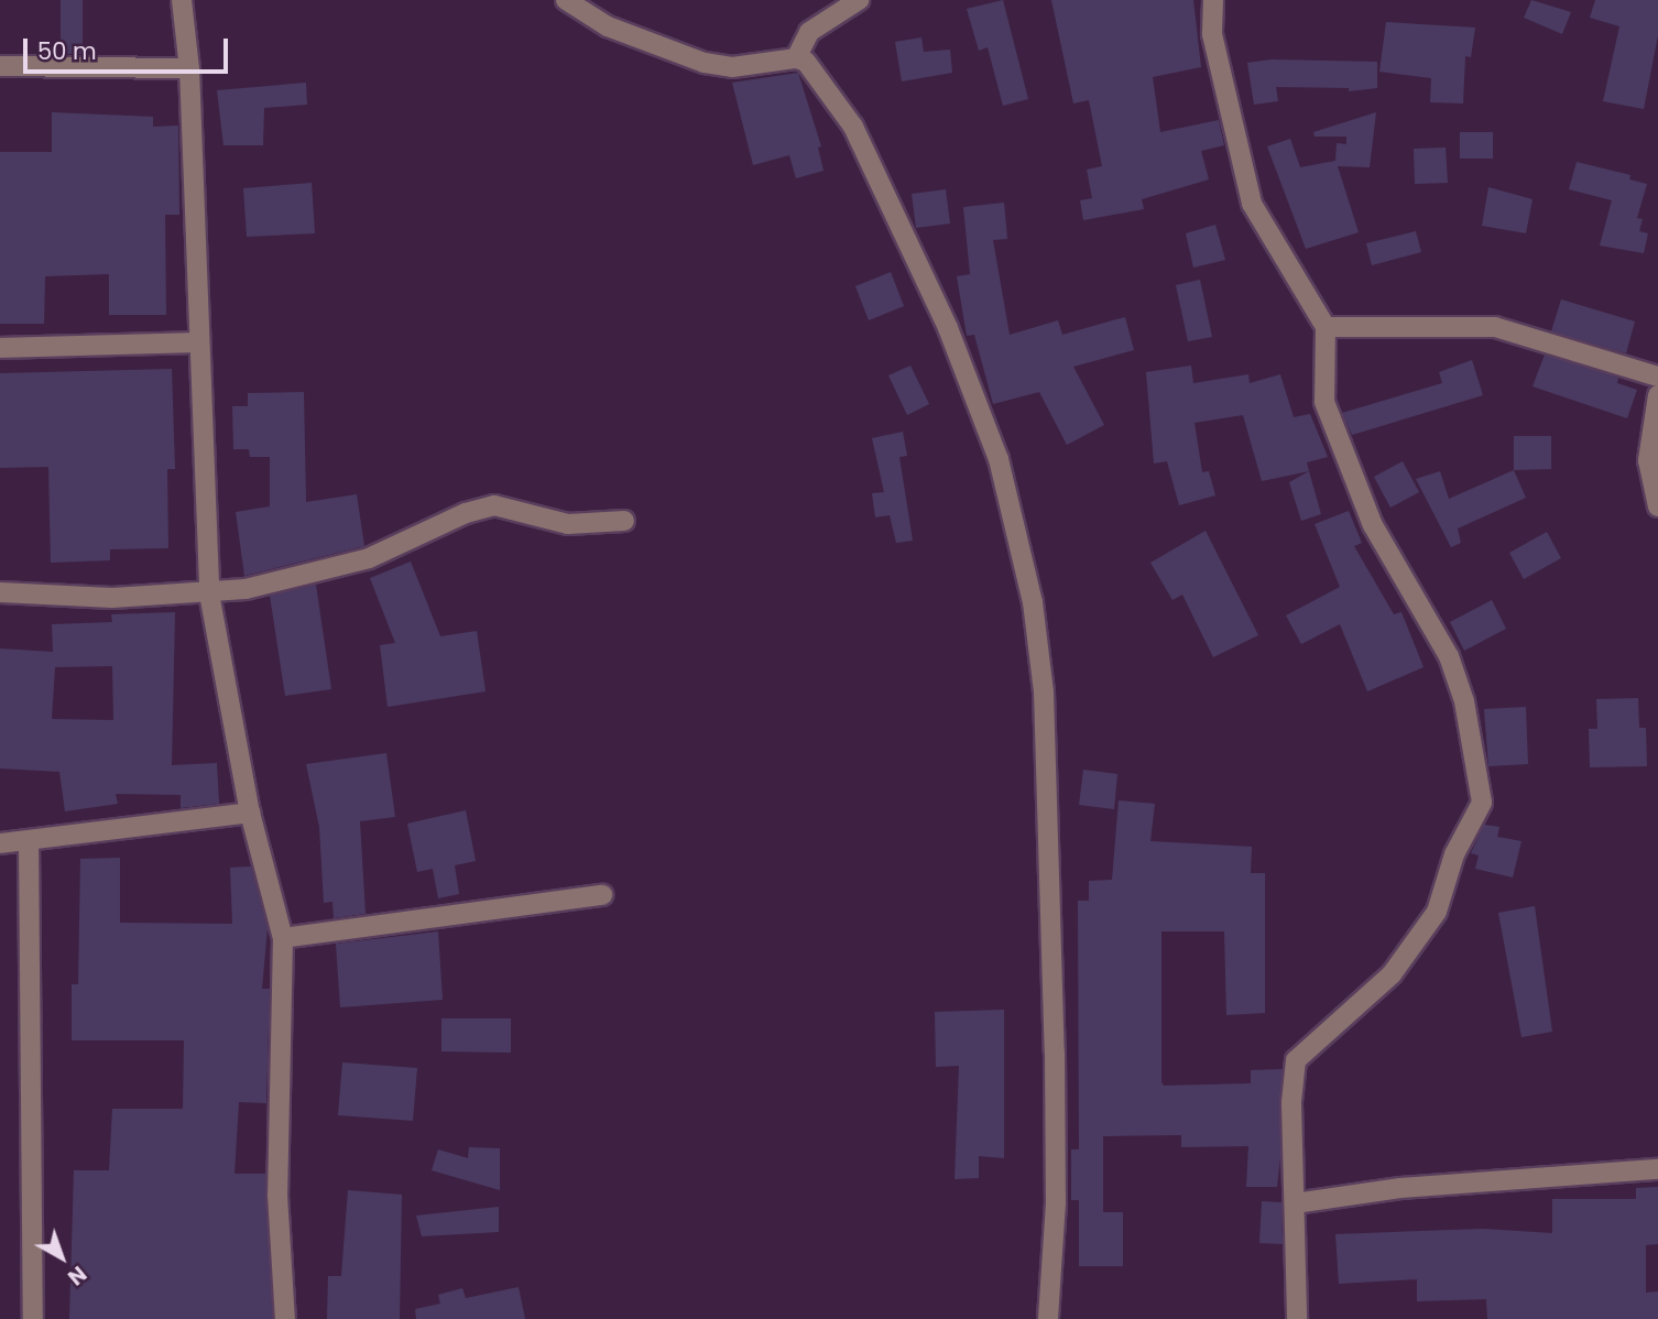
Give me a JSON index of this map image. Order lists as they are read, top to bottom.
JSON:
{
  "scale_bar": "50 m",
  "north": "bottom right"
}
